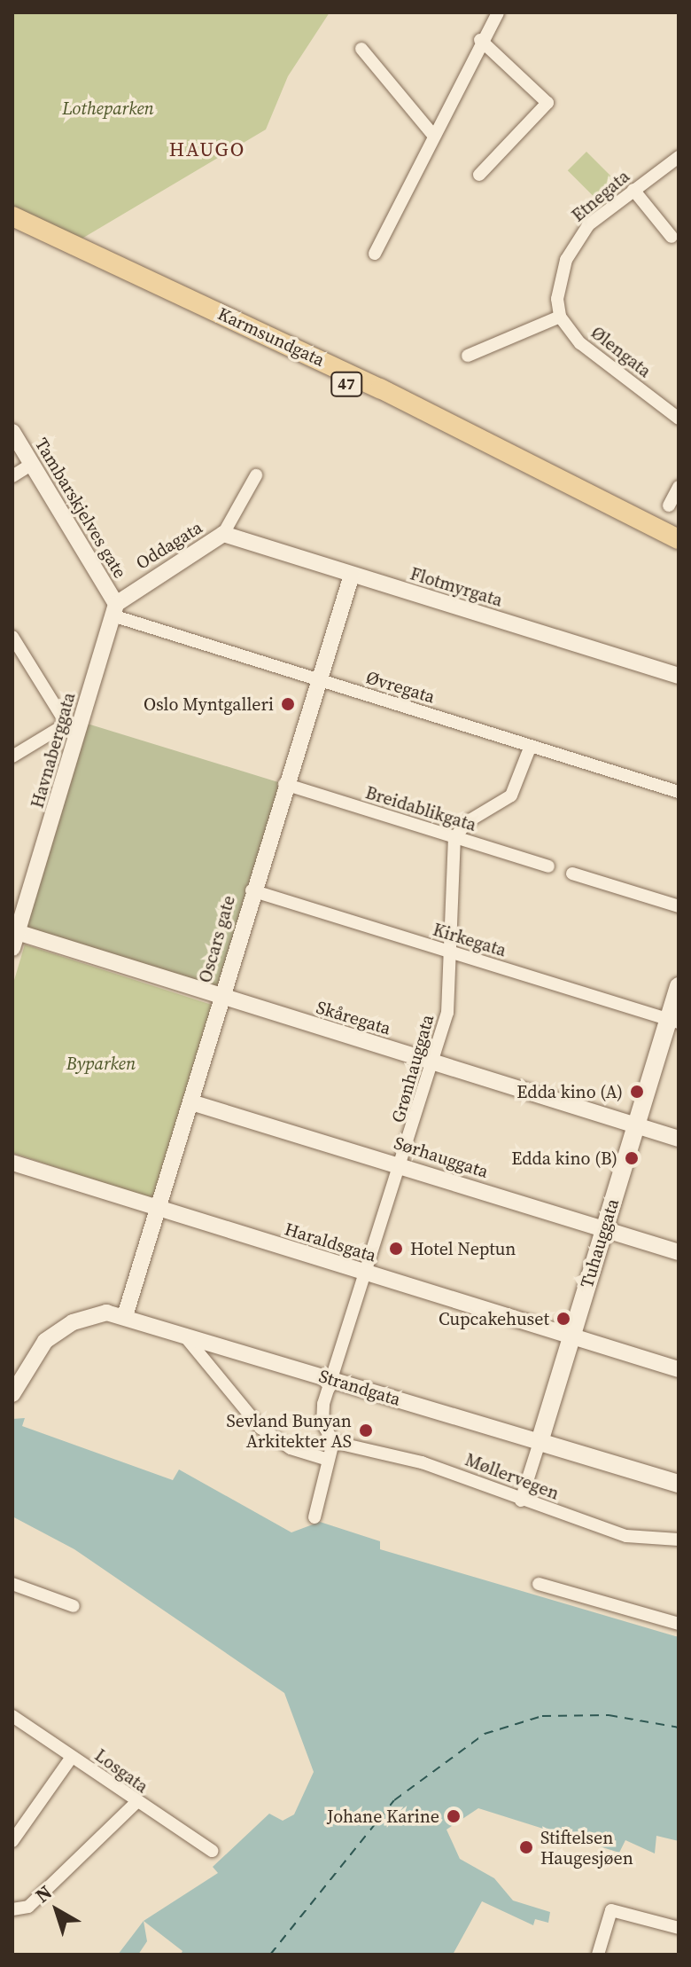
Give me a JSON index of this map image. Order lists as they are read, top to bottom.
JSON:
{
  "streets": {
    "main road": [
      "Karmsundgata",
      "47",
      "Tuhauggata",
      "Strandgata"
    ],
    "street": [
      "Etnegata",
      "Ølengata",
      "Tambarskjelves gate",
      "Oddagata",
      "Flotmyrgata",
      "Øvregata",
      "Havnaberggata",
      "Breidablikgata",
      "Oscars gate",
      "Kirkegata",
      "Skåregata",
      "Grønhauggata",
      "Sørhauggata",
      "Haraldsgata",
      "Møllervegen",
      "Losgata"
    ]
  },
  "crossings": [
    ["Etnegata", "Ølengata"],
    ["Tambarskjelves gate", "Oddagata"],
    ["Tambarskjelves gate", "Øvregata"],
    ["Tambarskjelves gate", "Havnaberggata"],
    ["Oddagata", "Flotmyrgata"],
    ["Oddagata", "Øvregata"],
    ["Oddagata", "Havnaberggata"],
    ["Flotmyrgata", "Oscars gate"],
    ["Øvregata", "Havnaberggata"],
    ["Øvregata", "Oscars gate"],
    ["Havnaberggata", "Skåregata"],
    ["Breidablikgata", "Oscars gate"],
    ["Breidablikgata", "Grønhauggata"],
    ["Oscars gate", "Kirkegata"],
    ["Oscars gate", "Skåregata"],
    ["Oscars gate", "Sørhauggata"],
    ["Oscars gate", "Haraldsgata"],
    ["Oscars gate", "Strandgata"],
    ["Kirkegata", "Grønhauggata"],
    ["Kirkegata", "Tuhauggata"],
    ["Skåregata", "Grønhauggata"],
    ["Skåregata", "Tuhauggata"],
    ["Grønhauggata", "Sørhauggata"],
    ["Grønhauggata", "Haraldsgata"],
    ["Grønhauggata", "Strandgata"],
    ["Sørhauggata", "Tuhauggata"],
    ["Haraldsgata", "Tuhauggata"],
    ["Tuhauggata", "Strandgata"],
    ["Tuhauggata", "Møllervegen"]
  ],
  "districts": ["HAUGO"],
  "parks": ["Lotheparken", "Byparken"],
  "places": [
    "Oslo Myntgalleri",
    "Edda kino (A)",
    "Edda kino (B)",
    "Hotel Neptun",
    "Cupcakehuset",
    "Sevland Bunyan Arkitekter AS",
    "Johane Karine",
    "Stiftelsen Haugesjøen"
  ],
  "north": "top left"
}
